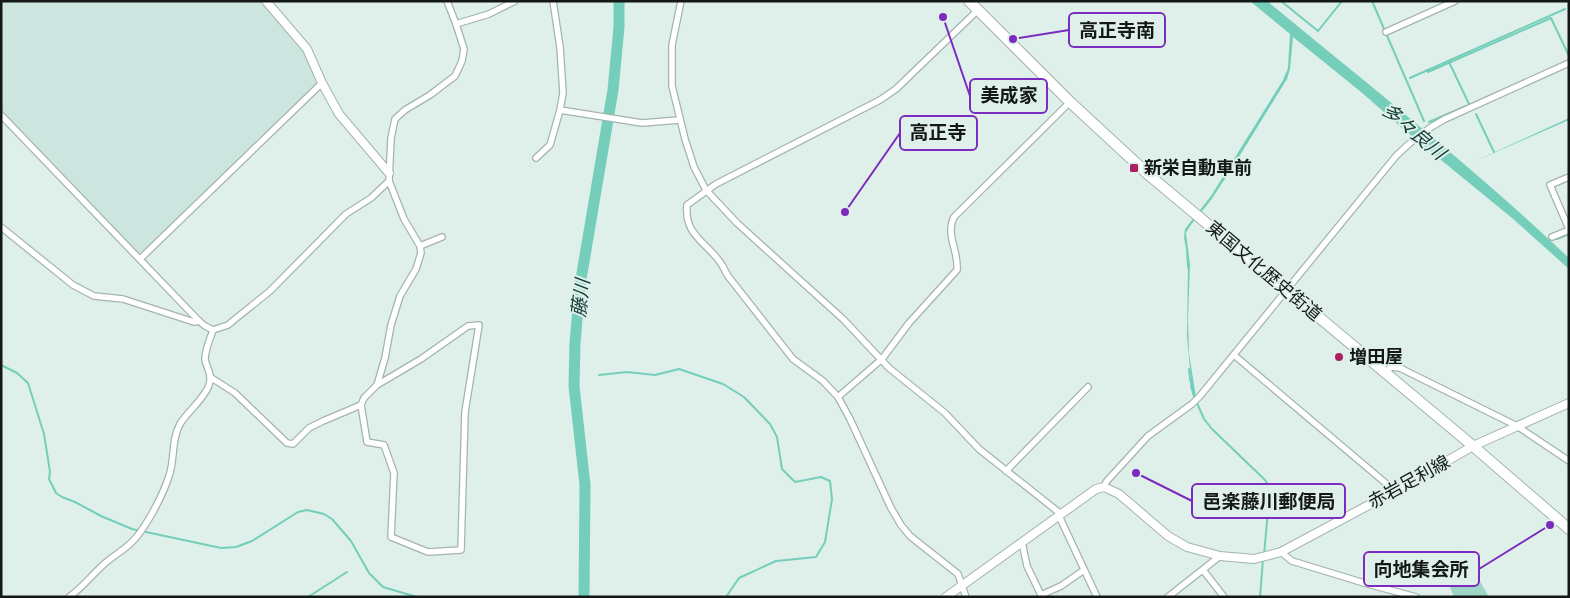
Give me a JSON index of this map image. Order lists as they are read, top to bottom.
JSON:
{
  "streets": {
    "highway": ["東国文化歴史街道"],
    "main road": ["赤岩足利線"]
  },
  "crossings": [
    ["東国文化歴史街道", "赤岩足利線"]
  ],
  "water": ["多々良川", "藤川"],
  "places": {
    "other": [
      "美成家",
      "高正寺南",
      "高正寺",
      "増田屋",
      "邑楽藤川郵便局",
      "向地集会所"
    ],
    "transit": ["新栄自動車前"]
  }
}
